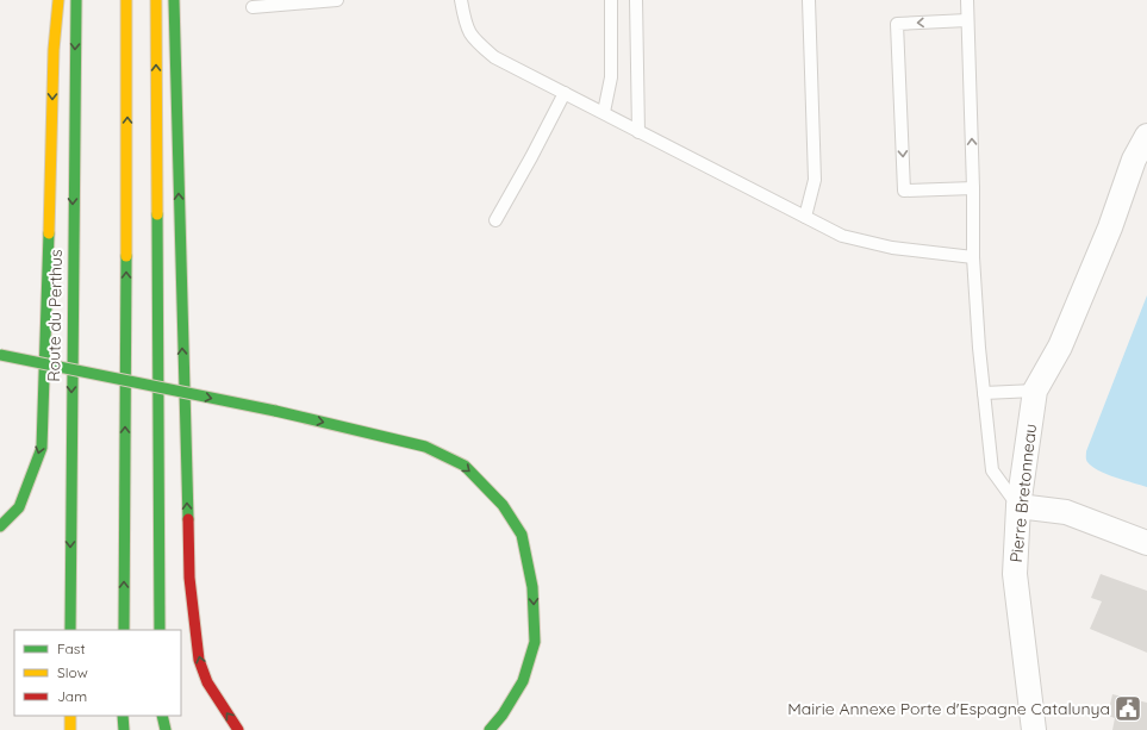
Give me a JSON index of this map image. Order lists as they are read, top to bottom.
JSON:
{
  "streets": {
    "main road": ["Route du Perthus"],
    "street": ["Pierre Bretonneau"]
  },
  "places": {
    "public building": ["Mairie Annexe Porte d'Espagne Catalunya"]
  },
  "legend": ["Fast", "Slow", "Jam"]
}
